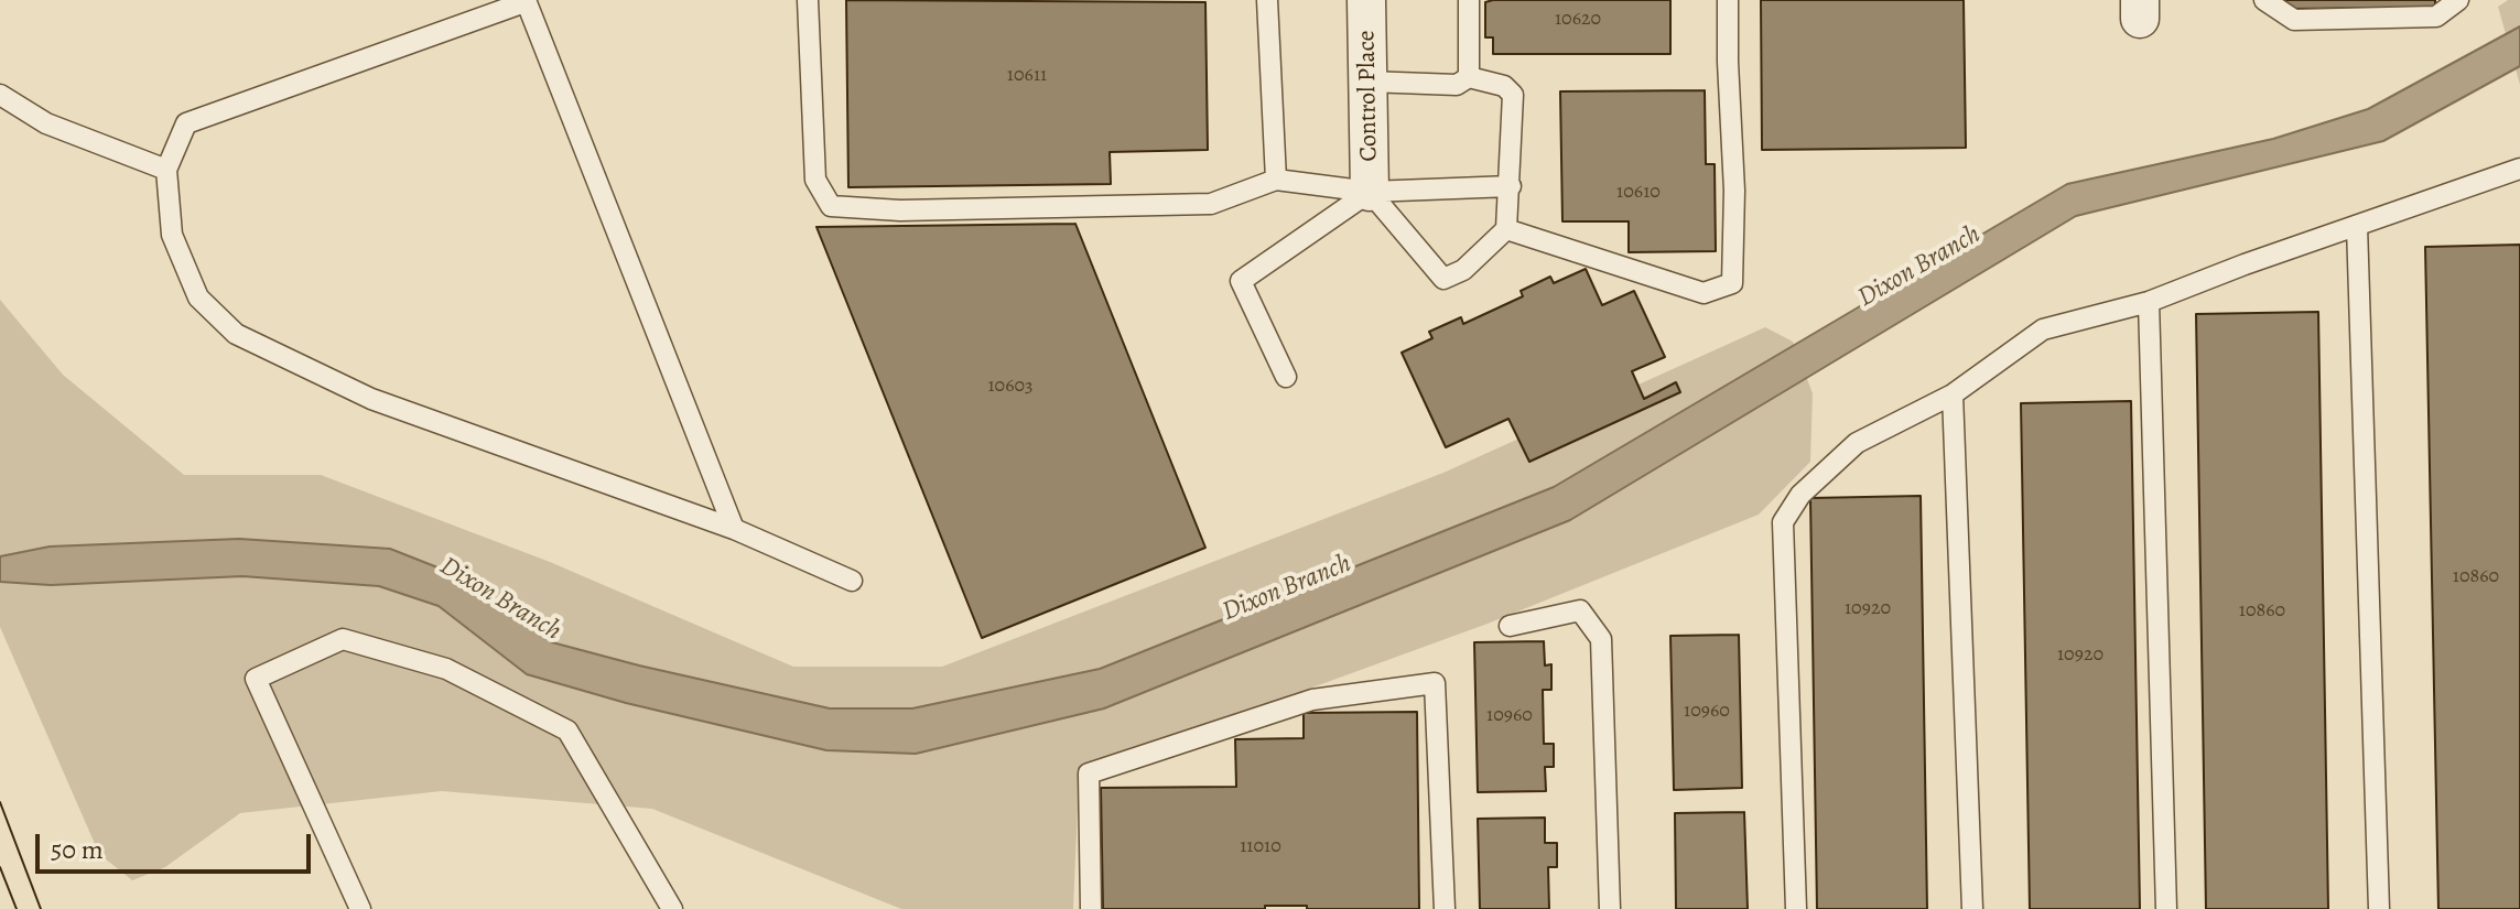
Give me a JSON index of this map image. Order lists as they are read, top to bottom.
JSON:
{
  "streets": {
    "street": ["Control Place"]
  },
  "water": ["Dixon Branch"],
  "house_numbers": [
    "10620",
    "10611",
    "10610",
    "10603",
    "10860",
    "10920",
    "10860",
    "10920",
    "10960",
    "10960",
    "11010"
  ],
  "scale_bar": "50 m"
}
